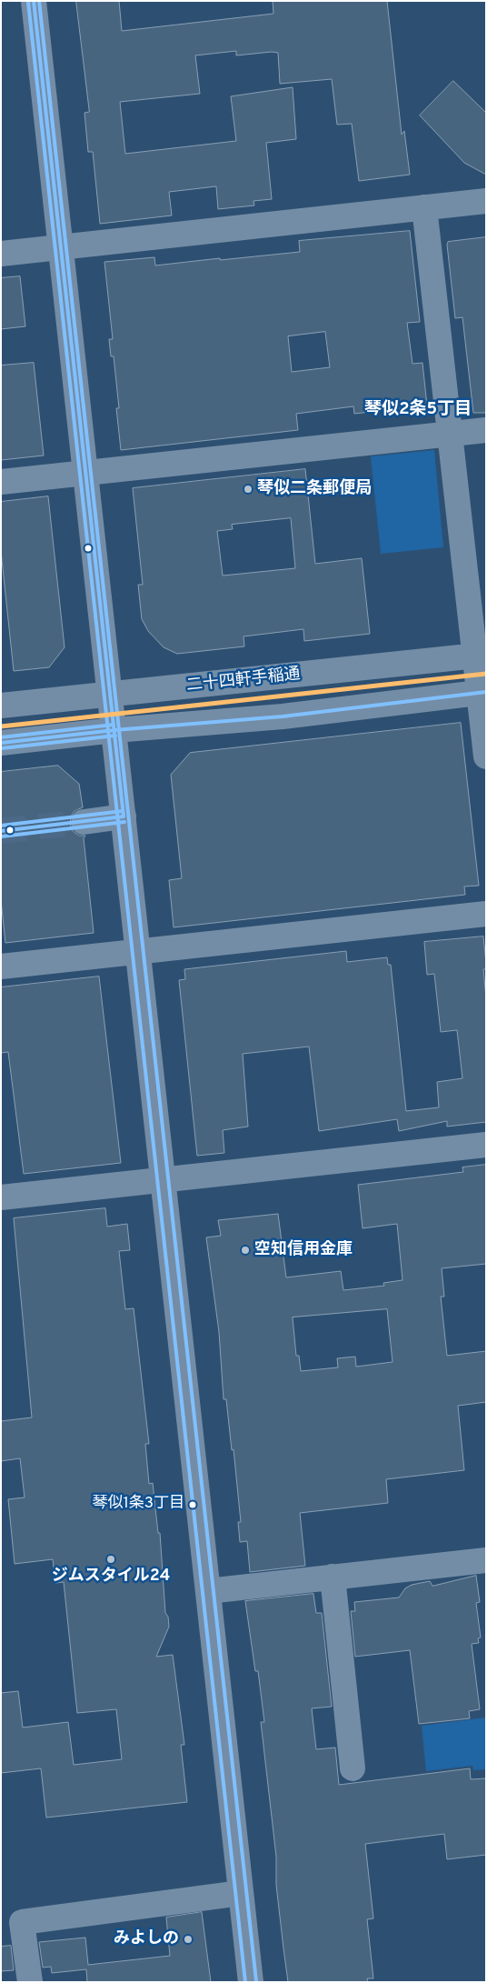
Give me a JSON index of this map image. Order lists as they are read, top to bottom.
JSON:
{
  "streets": {
    "street": ["二十四軒手稲通"]
  },
  "districts": ["琴似2条5丁目"],
  "places": [
    "琴似二条郵便局",
    "空知信用金庫",
    "琴似1条3丁目",
    "ジムスタイル24",
    "みよしの"
  ]
}
